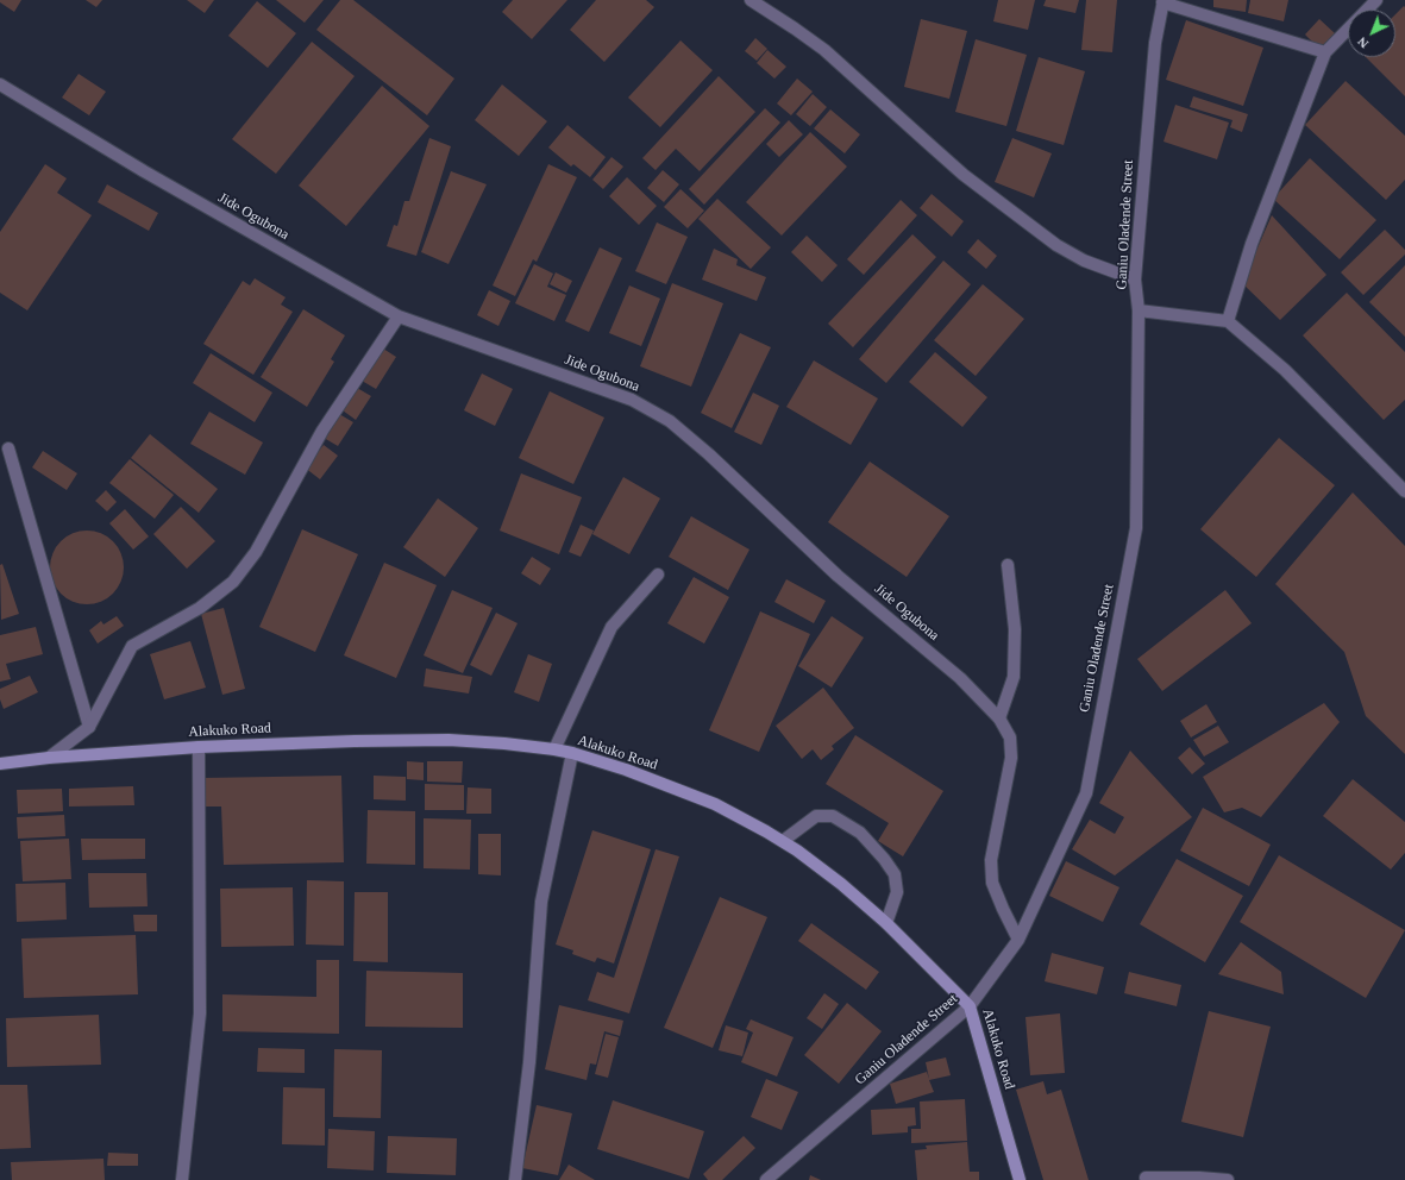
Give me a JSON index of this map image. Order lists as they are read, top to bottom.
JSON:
{
  "streets": {
    "main road": ["Alakuko Road"],
    "street": ["Jide Ogubona", "Ganiu Oladende Street"]
  },
  "crossings": [
    ["Jide Ogubona", "Ganiu Oladende Street"],
    ["Ganiu Oladende Street", "Alakuko Road"]
  ],
  "north": "bottom left"
}
